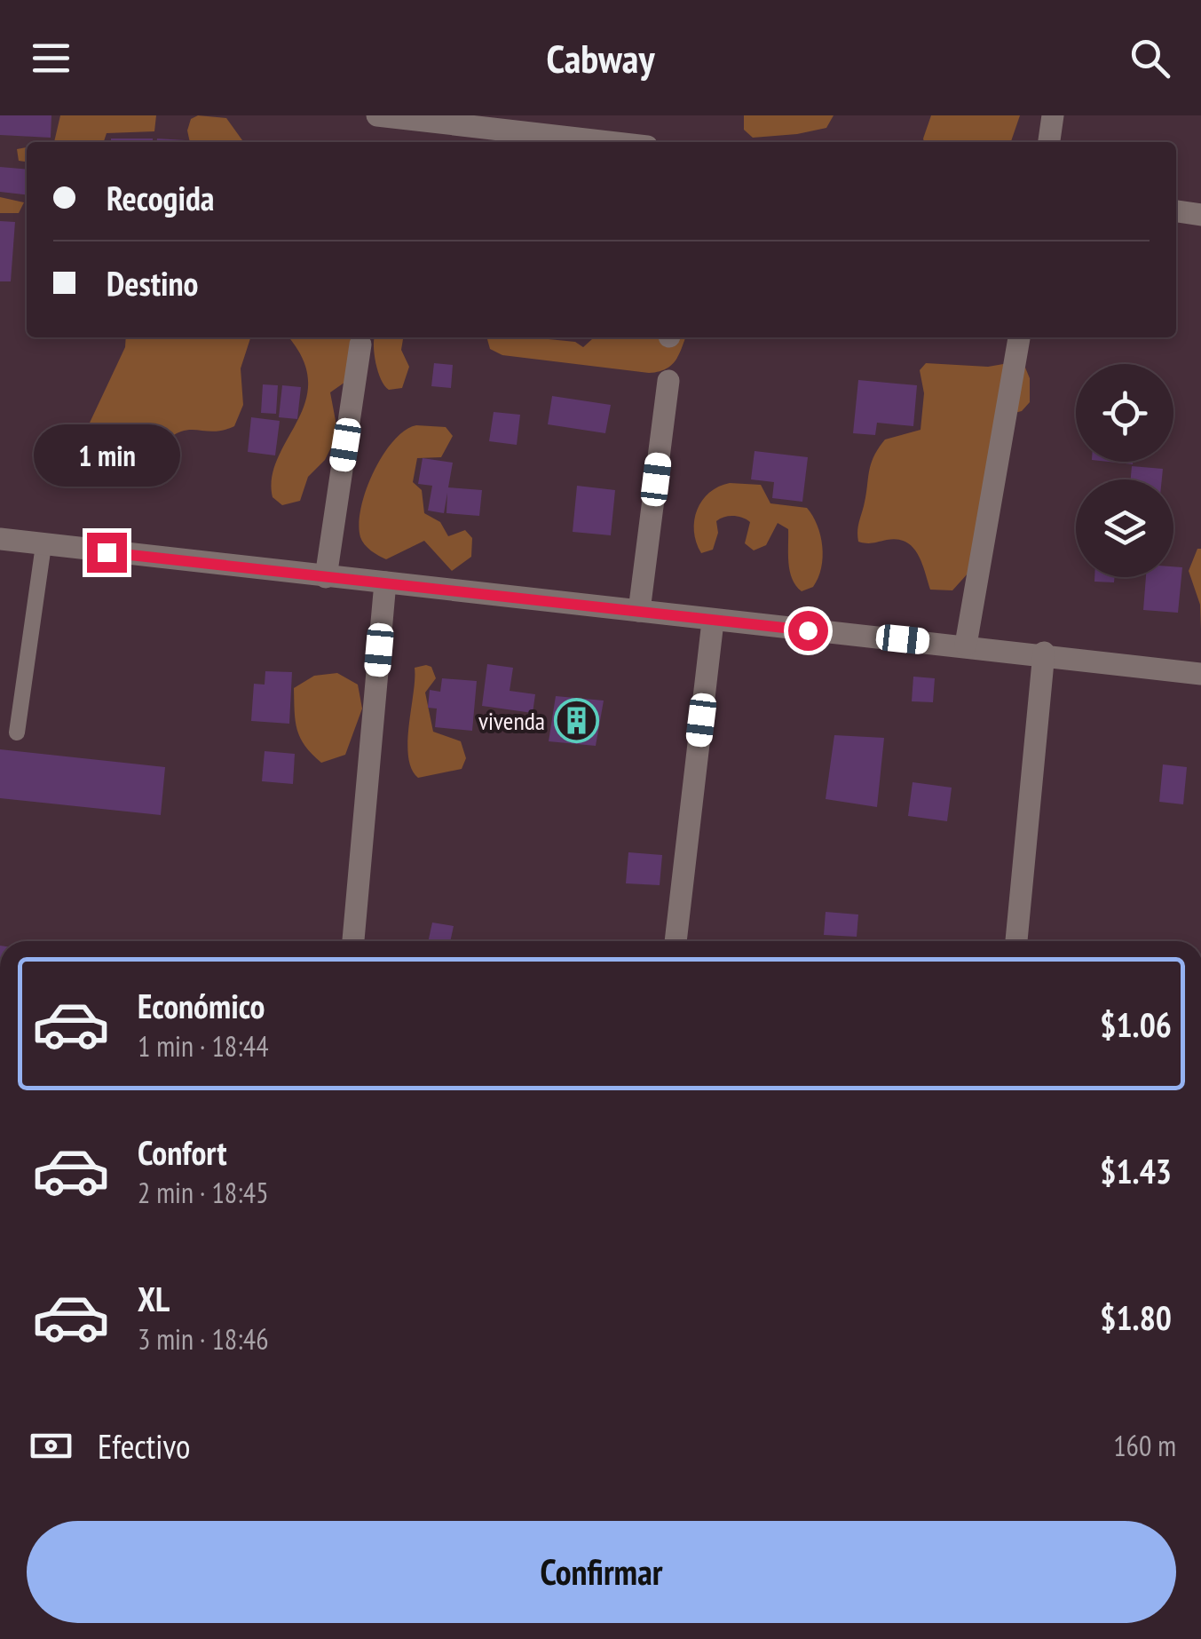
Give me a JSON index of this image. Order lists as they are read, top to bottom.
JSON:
{
  "places": {
    "building": ["vivenda"]
  },
  "page": {
    "header": "Cabway",
    "banner": ["Recogida", "Destino"],
    "bubble": "1 min",
    "list": [
      {
        "name": "Económico",
        "note": "1 min · 18:44",
        "value": "$1.06"
      },
      {
        "name": "Confort",
        "note": "2 min · 18:45",
        "value": "$1.43"
      },
      {
        "name": "XL",
        "note": "3 min · 18:46",
        "value": "$1.80"
      }
    ],
    "pay": ["Efectivo", "160 m"],
    "buttons": "Confirmar"
  }
}
